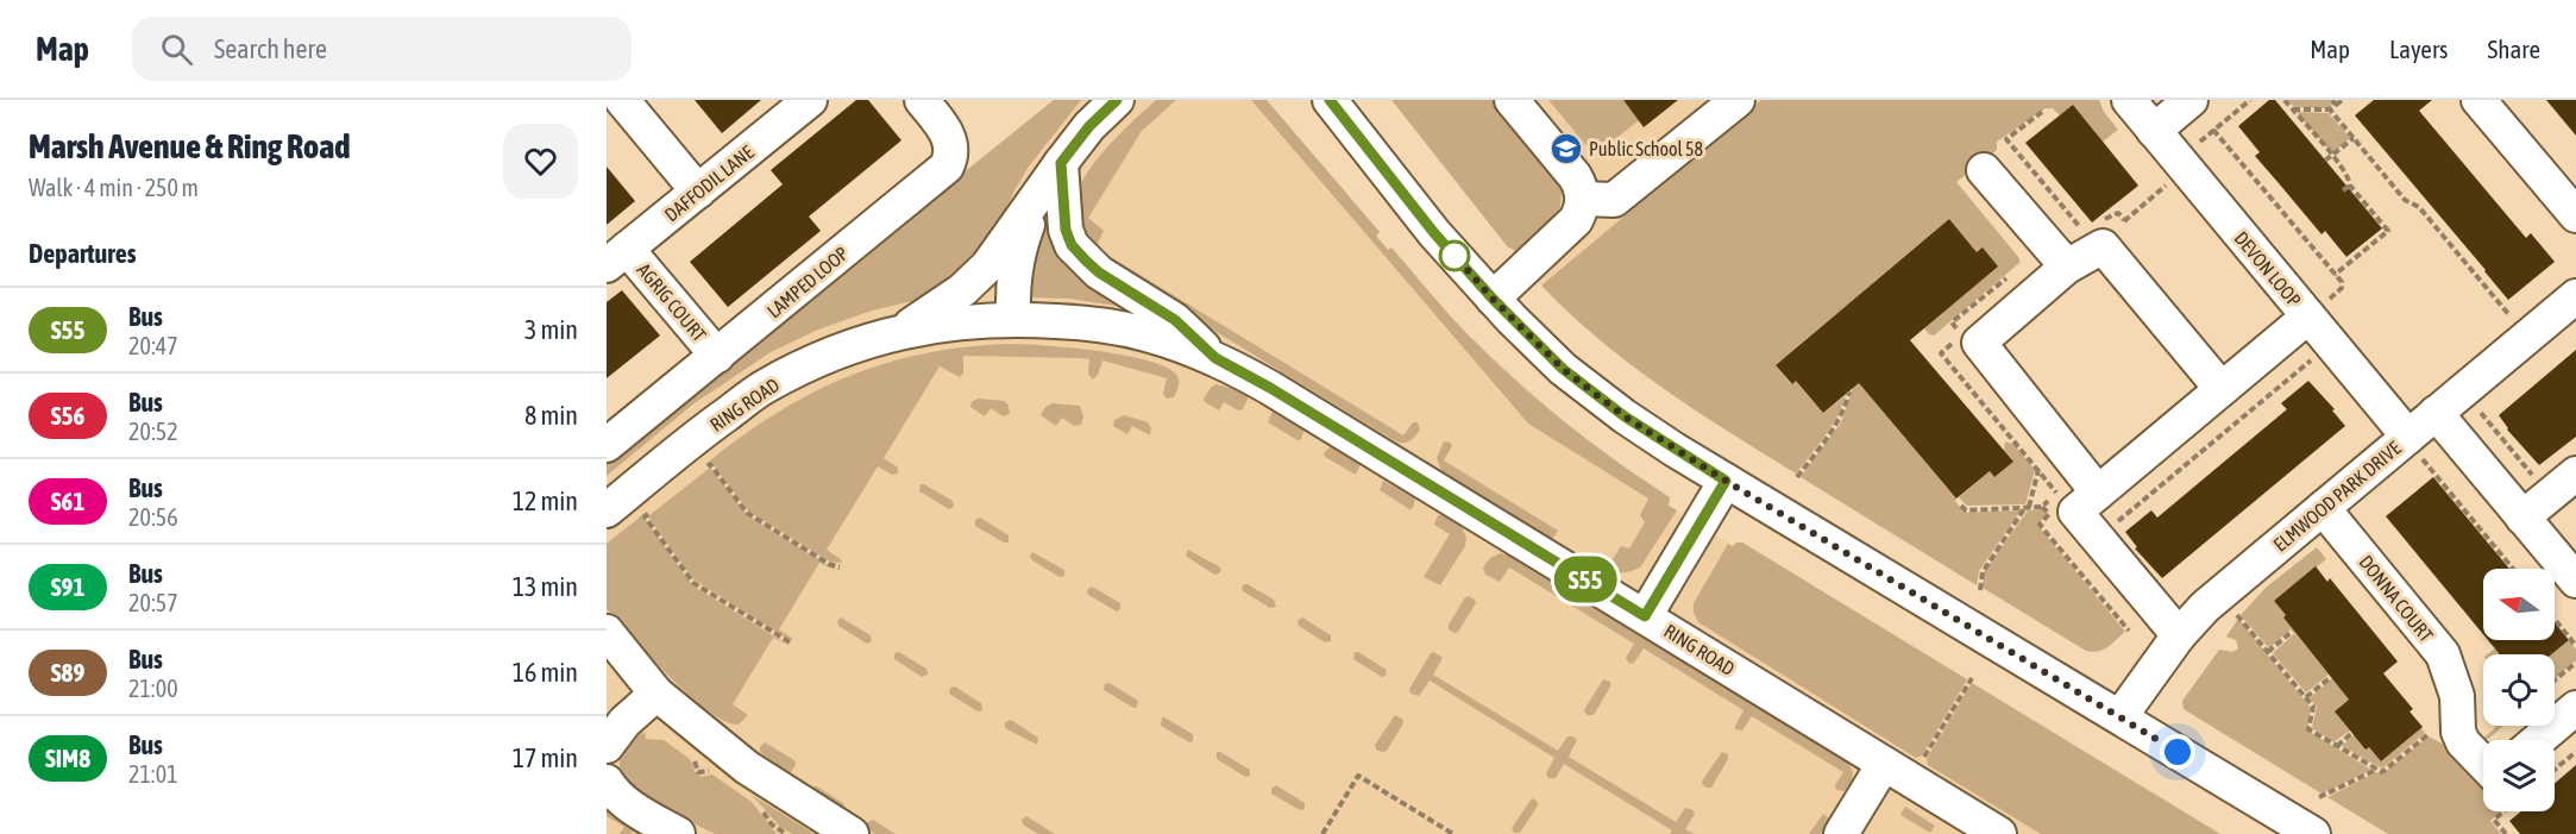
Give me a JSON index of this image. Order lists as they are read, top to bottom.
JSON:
{
  "streets": {
    "street": [
      "DAFFODIL LANE",
      "DEVON LOOP",
      "LAMPED LOOP",
      "AGRIG COURT",
      "RING ROAD",
      "ELMWOOD PARK DRIVE",
      "DONNA COURT"
    ]
  },
  "crossings": [
    ["DAFFODIL LANE", "AGRIG COURT"],
    ["DEVON LOOP", "ELMWOOD PARK DRIVE"],
    ["LAMPED LOOP", "AGRIG COURT"],
    ["ELMWOOD PARK DRIVE", "DONNA COURT"]
  ],
  "places": {
    "school or university": ["Public School 58"]
  },
  "lines": ["bus line S55"],
  "north": "left",
  "page": {
    "header": "Map",
    "search": "Search here",
    "nav": ["Map", "Layers", "Share"],
    "heading": [
      ["Marsh Avenue & Ring Road", "Walk · 4 min · 250 m"],
      "Departures"
    ],
    "on_map": "S55",
    "list": [
      {
        "mark": "S55",
        "name": "Bus",
        "note": "20:47",
        "value": "3 min"
      },
      {
        "mark": "S56",
        "name": "Bus",
        "note": "20:52",
        "value": "8 min"
      },
      {
        "mark": "S61",
        "name": "Bus",
        "note": "20:56",
        "value": "12 min"
      },
      {
        "mark": "S91",
        "name": "Bus",
        "note": "20:57",
        "value": "13 min"
      },
      {
        "mark": "S89",
        "name": "Bus",
        "note": "21:00",
        "value": "16 min"
      },
      {
        "mark": "SIM8",
        "name": "Bus",
        "note": "21:01",
        "value": "17 min"
      }
    ]
  }
}
